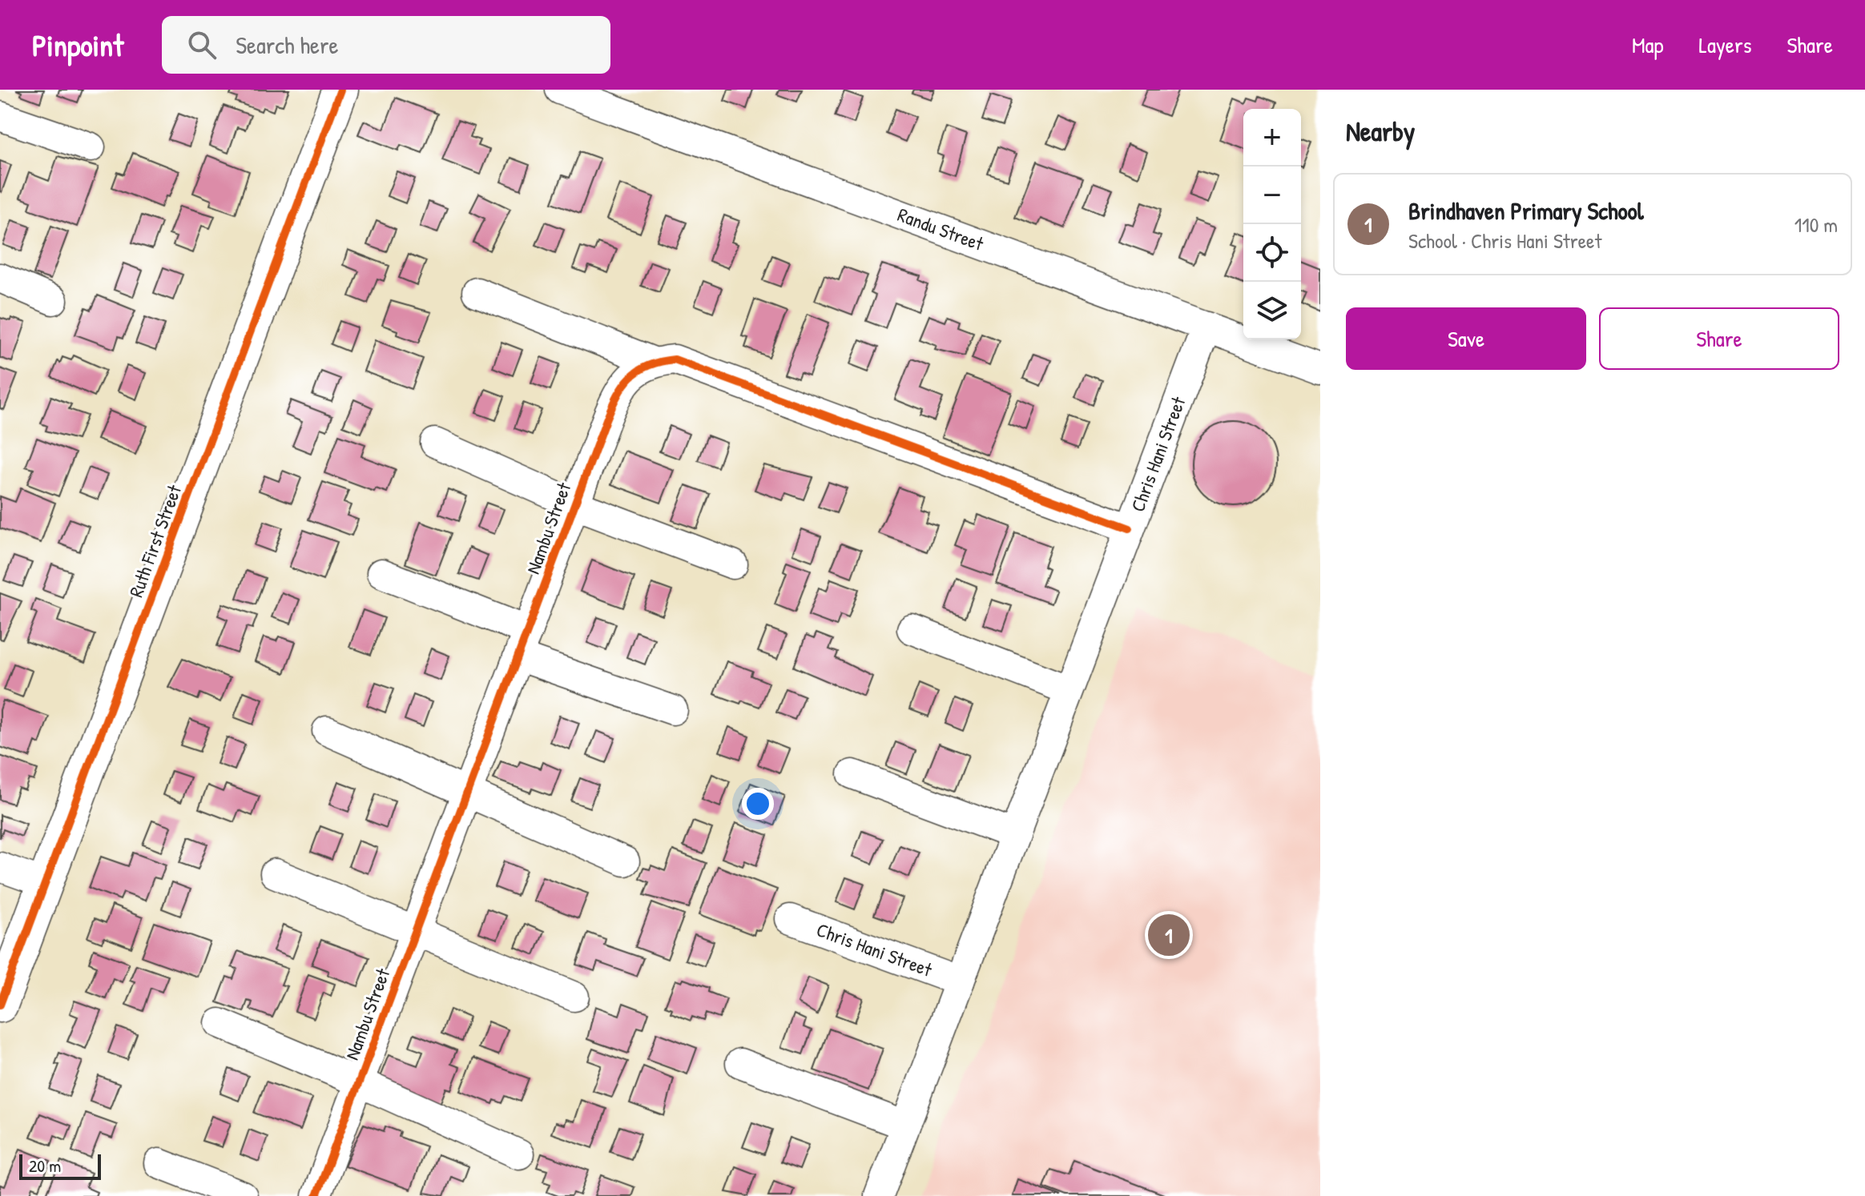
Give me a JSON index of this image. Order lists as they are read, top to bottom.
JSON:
{
  "streets": {
    "street": [
      "Randu Street",
      "Chris Hani Street",
      "Nambu Street",
      "Ruth First Street"
    ]
  },
  "crossings": [
    ["Randu Street", "Chris Hani Street"]
  ],
  "scale_bar": "20 m",
  "page": {
    "header": "Pinpoint",
    "search": "Search here",
    "nav": ["Map", "Layers", "Share"],
    "heading": "Nearby",
    "map_buttons": ["+", "−"],
    "list": [
      {
        "mark": "1",
        "name": "Brindhaven Primary School",
        "note": "School · Chris Hani Street",
        "value": "110 m"
      }
    ],
    "buttons": ["Save", "Share"],
    "pins": "1",
    "scale": "20 m"
  }
}
